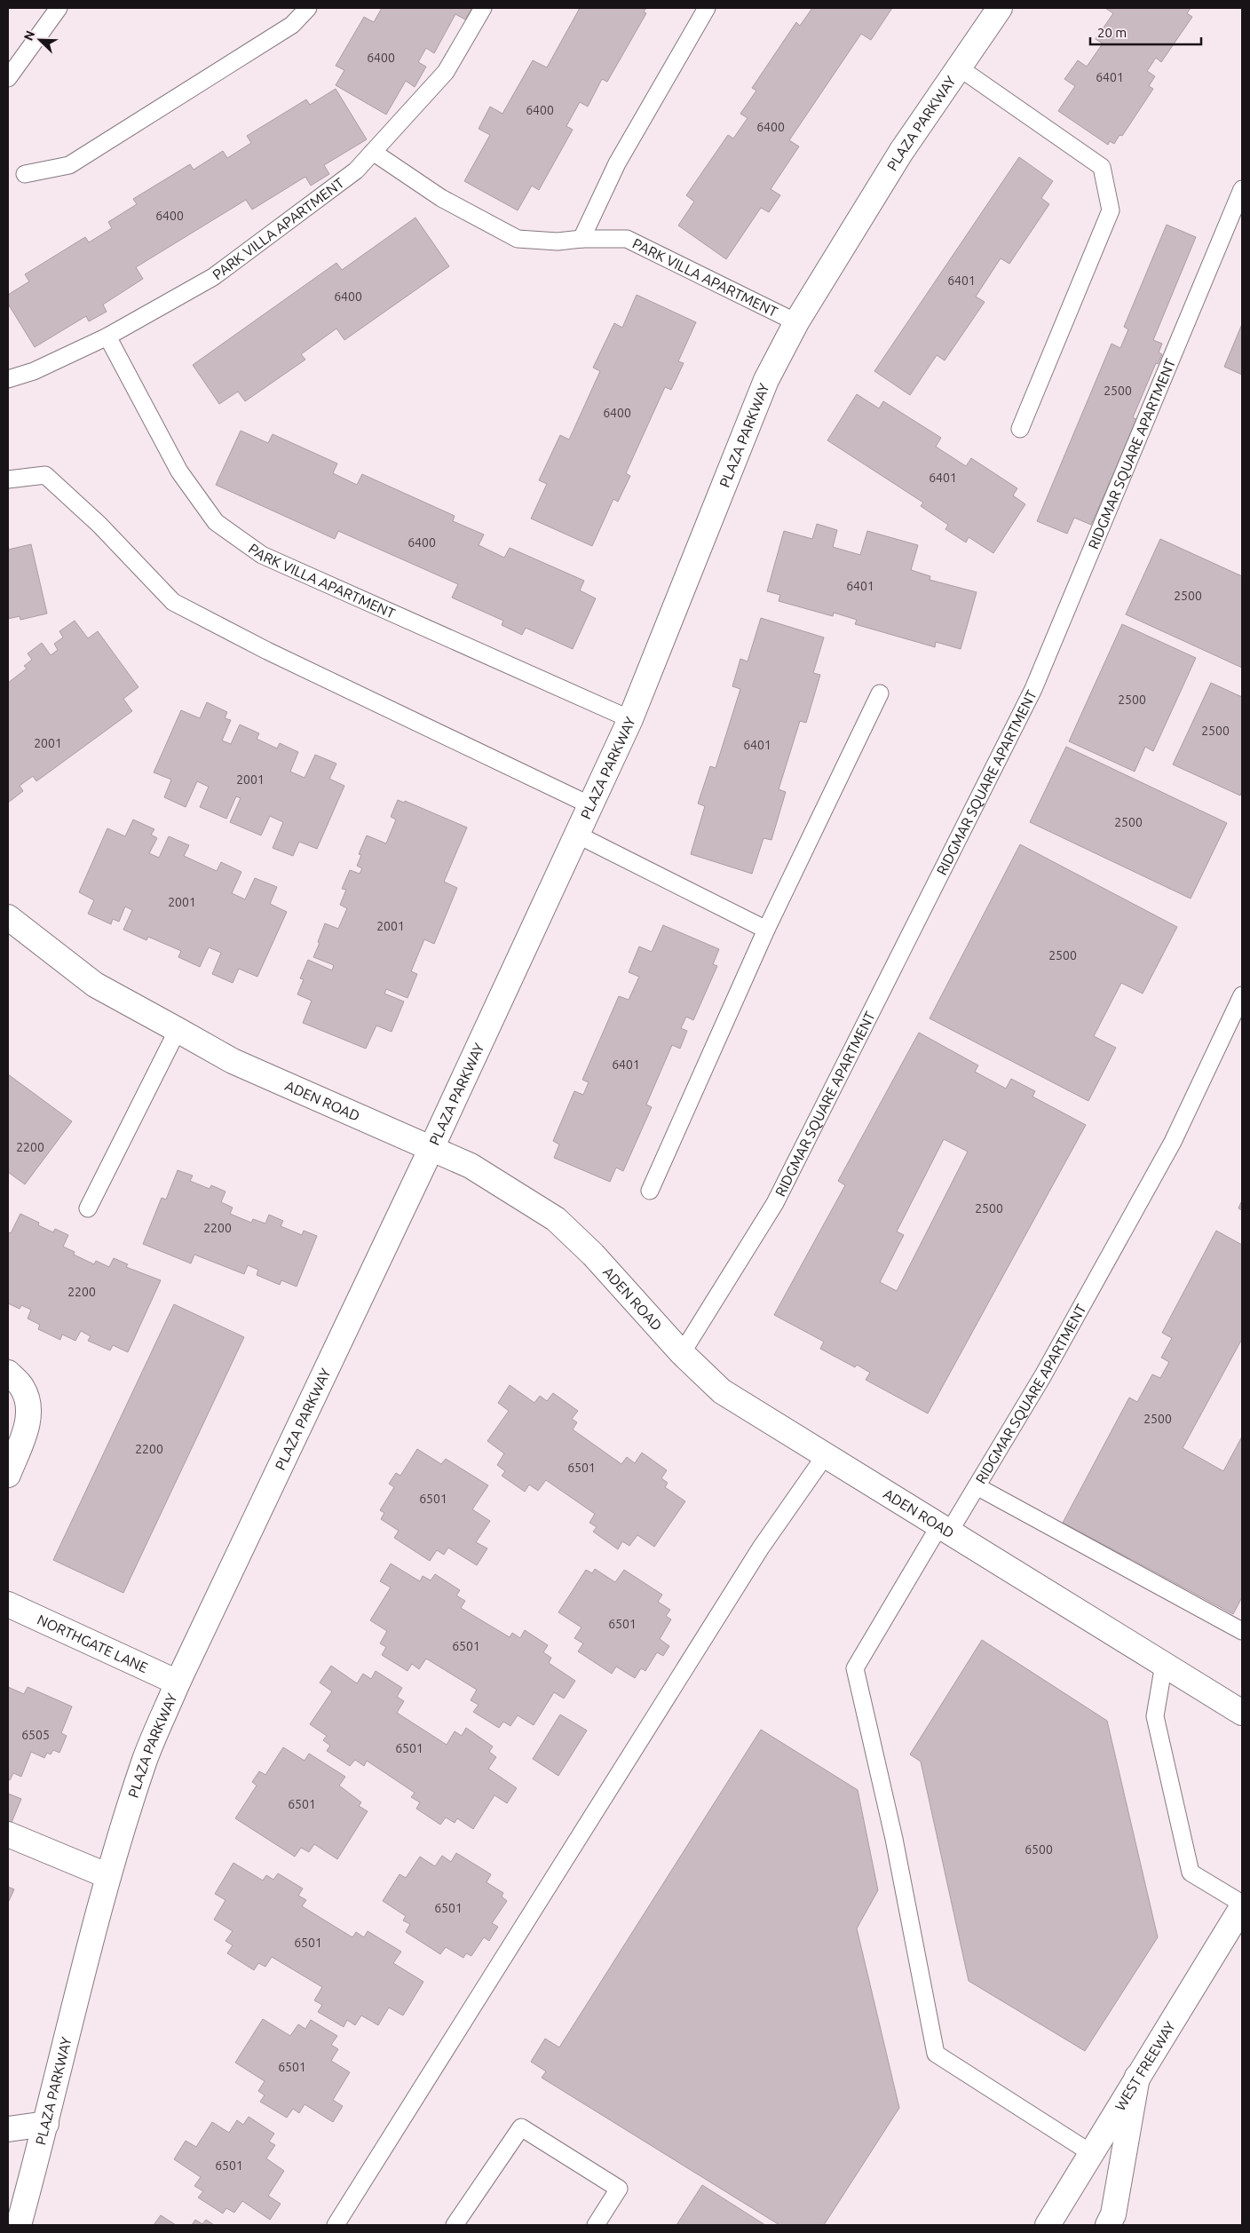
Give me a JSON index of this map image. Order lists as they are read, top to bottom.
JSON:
{
  "streets": {
    "main road": [
      "PLAZA PARKWAY",
      "ADEN ROAD",
      "NORTHGATE LANE",
      "WEST FREEWAY"
    ],
    "lane": ["PARK VILLA APARTMENT", "RIDGMAR SQUARE APARTMENT"]
  },
  "crossings": [
    ["PLAZA PARKWAY", "PARK VILLA APARTMENT"],
    ["PLAZA PARKWAY", "ADEN ROAD"],
    ["PLAZA PARKWAY", "NORTHGATE LANE"],
    ["RIDGMAR SQUARE APARTMENT", "ADEN ROAD"],
    ["RIDGMAR SQUARE APARTMENT", "WEST FREEWAY"]
  ],
  "house_numbers": [
    "6400",
    "6401",
    "6400",
    "6400",
    "6400",
    "6401",
    "6400",
    "2500",
    "6400",
    "6401",
    "6400",
    "6401",
    "2500",
    "2500",
    "2500",
    "2001",
    "6401",
    "2001",
    "2500",
    "2001",
    "2001",
    "2500",
    "6401",
    "2200",
    "2500",
    "2200",
    "2200",
    "2500",
    "2200",
    "6501",
    "6501",
    "6501",
    "6501",
    "6505",
    "6501",
    "6501",
    "6500",
    "6501",
    "6501",
    "6501",
    "6501"
  ],
  "scale_bar": "20 m",
  "north": "top left"
}
